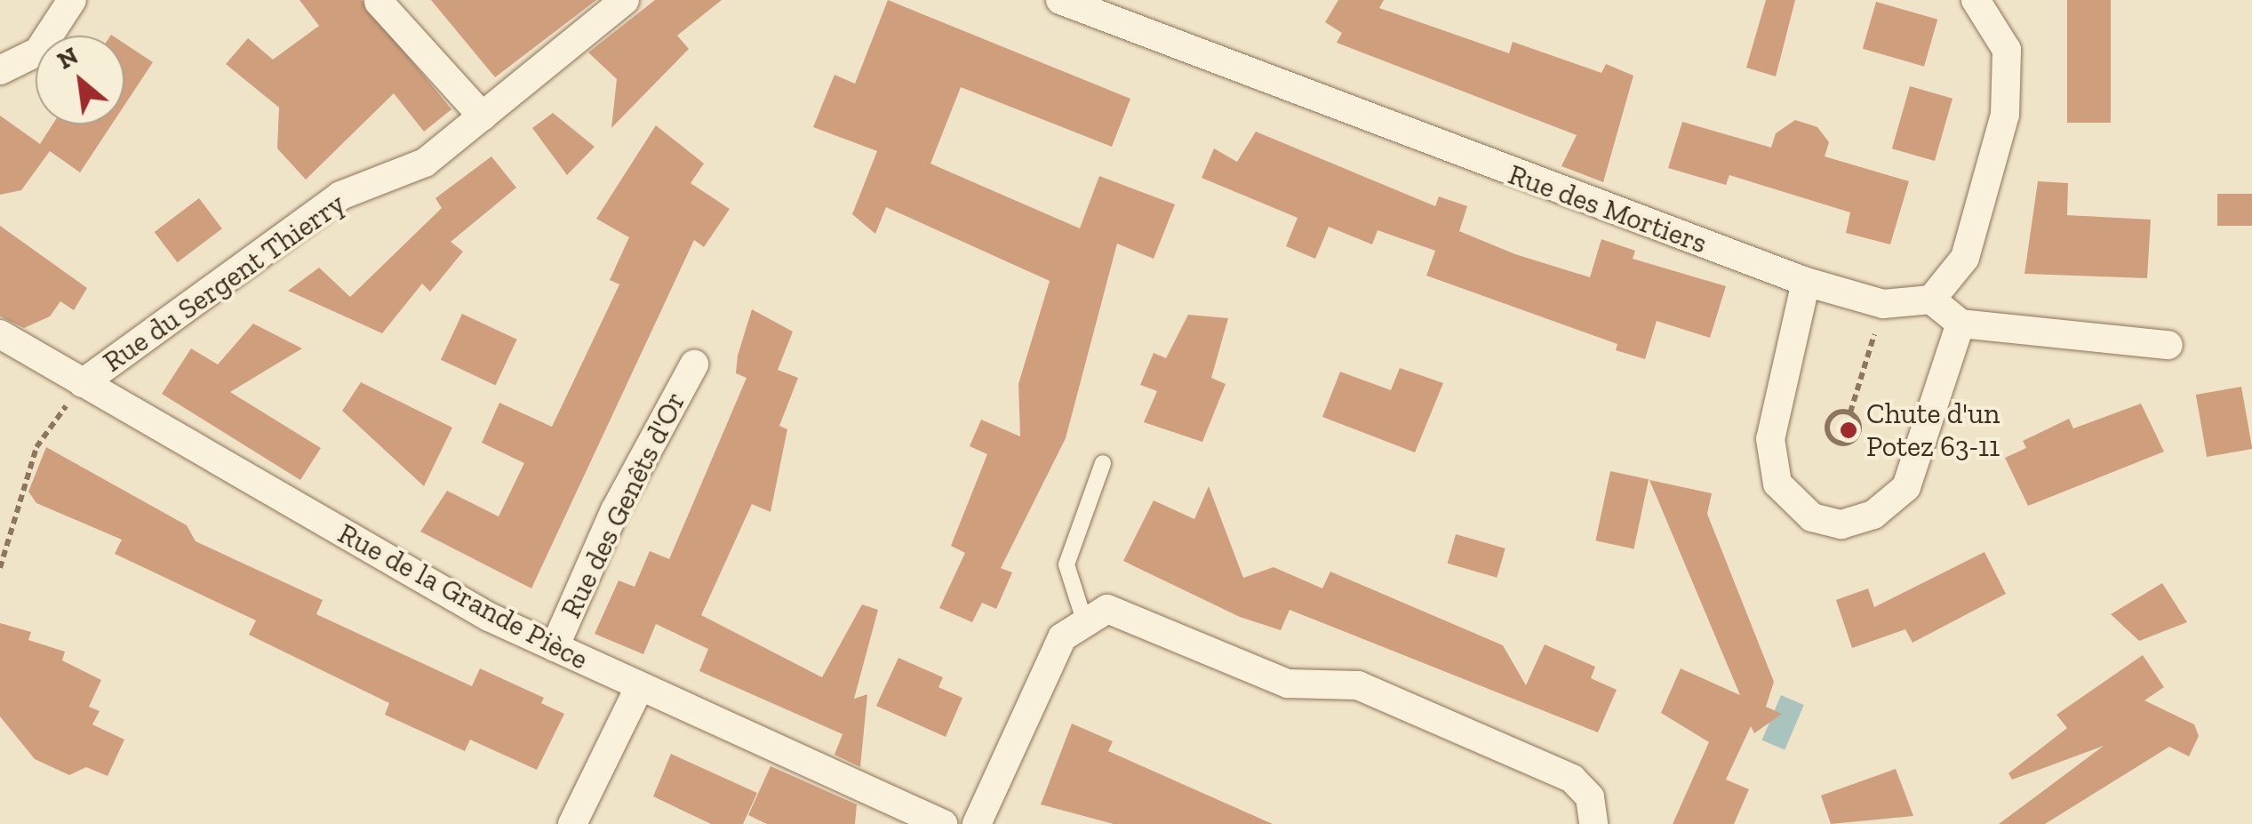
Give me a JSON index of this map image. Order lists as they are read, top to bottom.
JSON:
{
  "streets": {
    "street": [
      "Rue des Mortiers",
      "Rue du Sergent Thierry",
      "Rue des Genêts d'Or",
      "Rue de la Grande Pièce"
    ]
  },
  "crossings": [
    ["Rue du Sergent Thierry", "Rue de la Grande Pièce"],
    ["Rue des Genêts d'Or", "Rue de la Grande Pièce"]
  ],
  "places": ["Chute d'un Potez 63-11"],
  "north": "top left"
}
